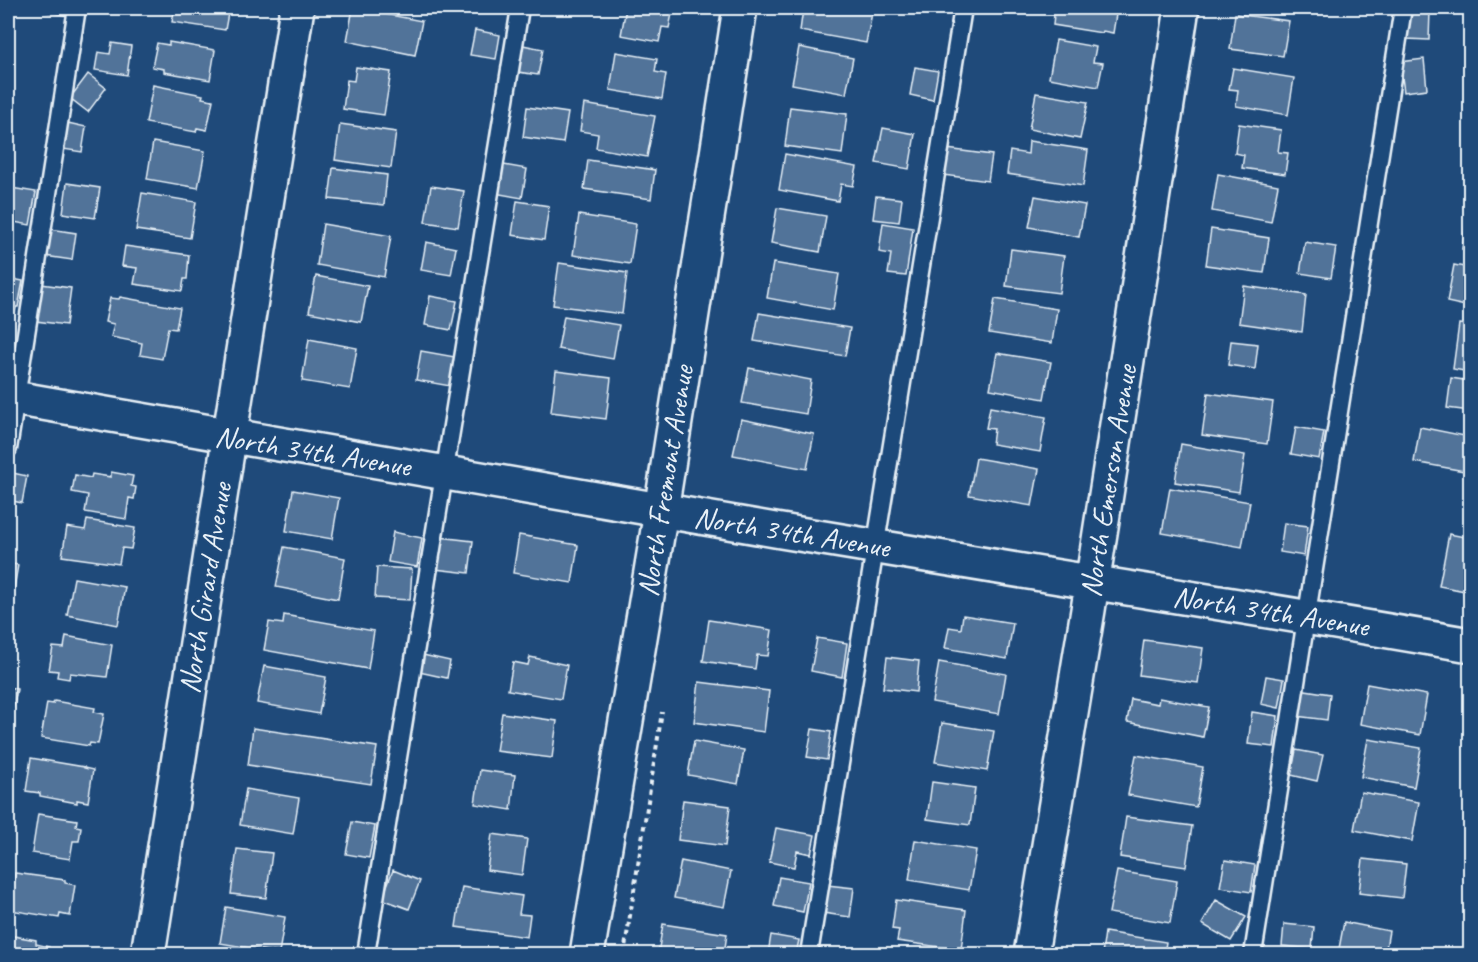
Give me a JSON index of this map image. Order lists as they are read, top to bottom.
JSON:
{
  "streets": {
    "street": [
      "North 34th Avenue",
      "North Fremont Avenue",
      "North Emerson Avenue",
      "North Girard Avenue"
    ]
  },
  "crossings": [
    ["North 34th Avenue", "North Fremont Avenue"],
    ["North 34th Avenue", "North Emerson Avenue"],
    ["North 34th Avenue", "North Girard Avenue"]
  ]
}
